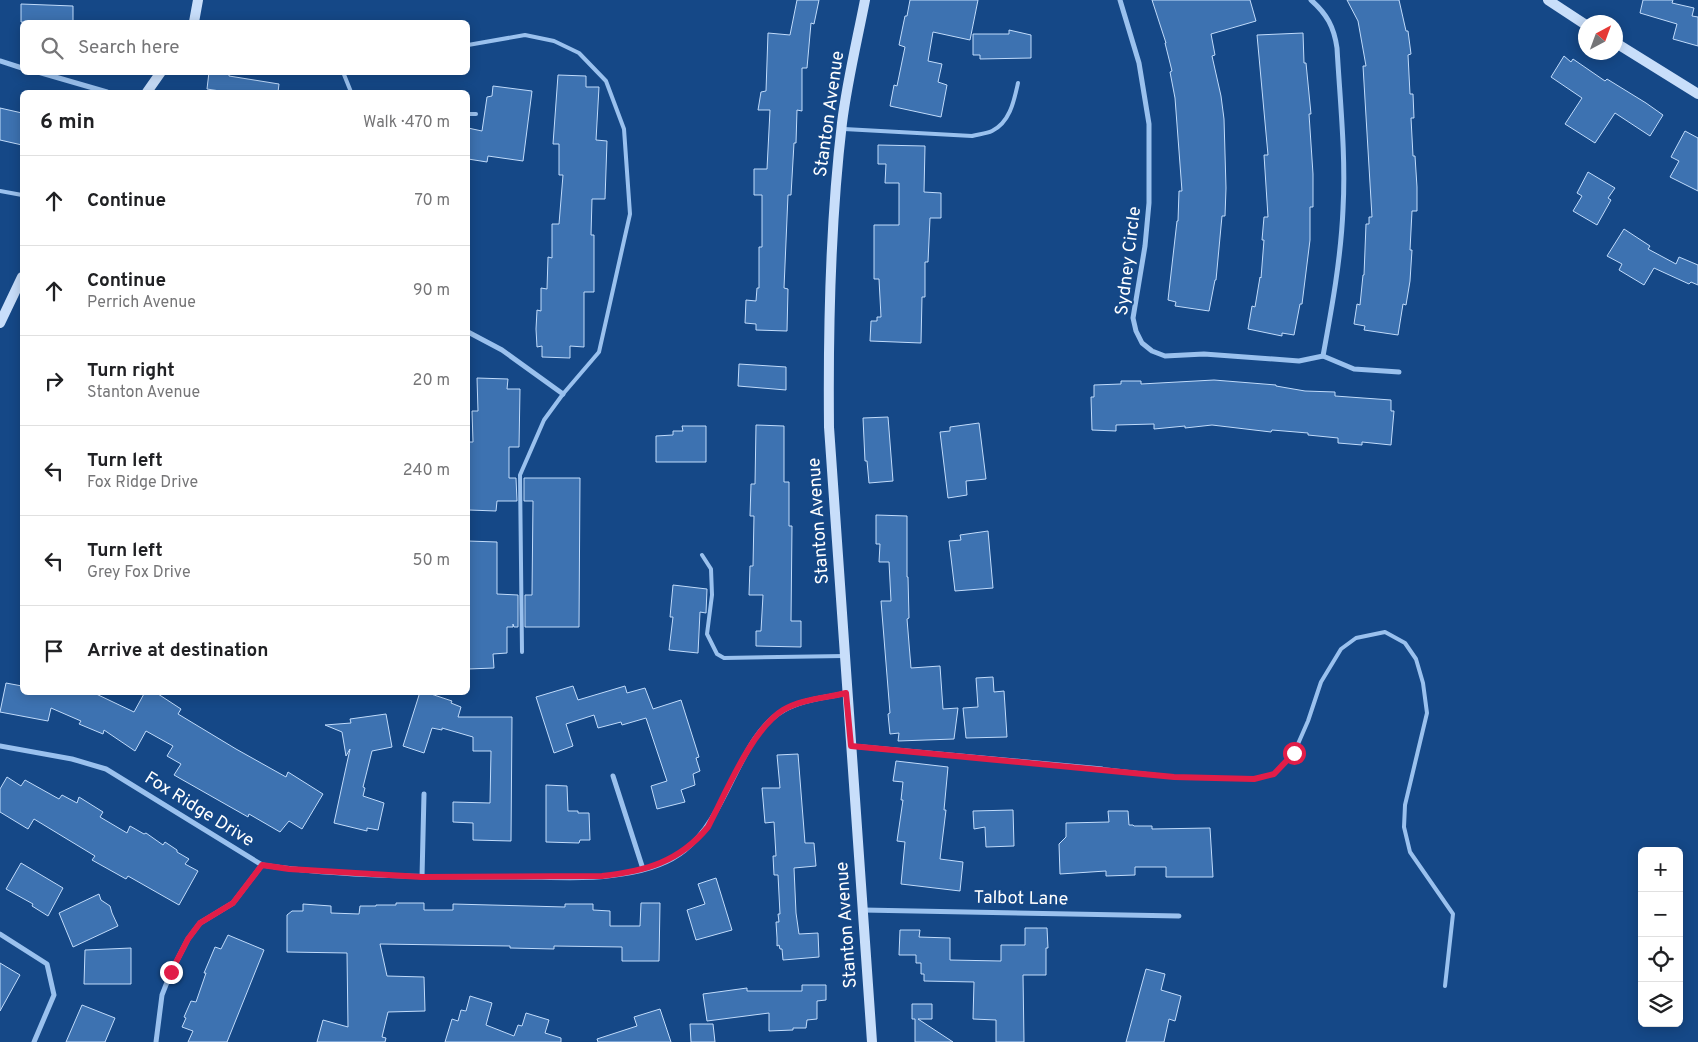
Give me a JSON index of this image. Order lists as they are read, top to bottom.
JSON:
{
  "streets": {
    "street": [
      "Stanton Avenue",
      "Sydney Circle",
      "Fox Ridge Drive",
      "Talbot Lane"
    ]
  },
  "crossings": [
    ["Stanton Avenue", "Fox Ridge Drive"],
    ["Stanton Avenue", "Talbot Lane"]
  ],
  "north": "top right",
  "page": {
    "search": "Search here",
    "heading": ["6 min", "Walk · 470 m"],
    "list": [
      ["Continue", "70 m"],
      ["Continue", "Perrich Avenue", "90 m"],
      ["Turn right", "Stanton Avenue", "20 m"],
      ["Turn left", "Fox Ridge Drive", "240 m"],
      ["Turn left", "Grey Fox Drive", "50 m"],
      "Arrive at destination"
    ],
    "map_buttons": ["+", "−"]
  }
}
